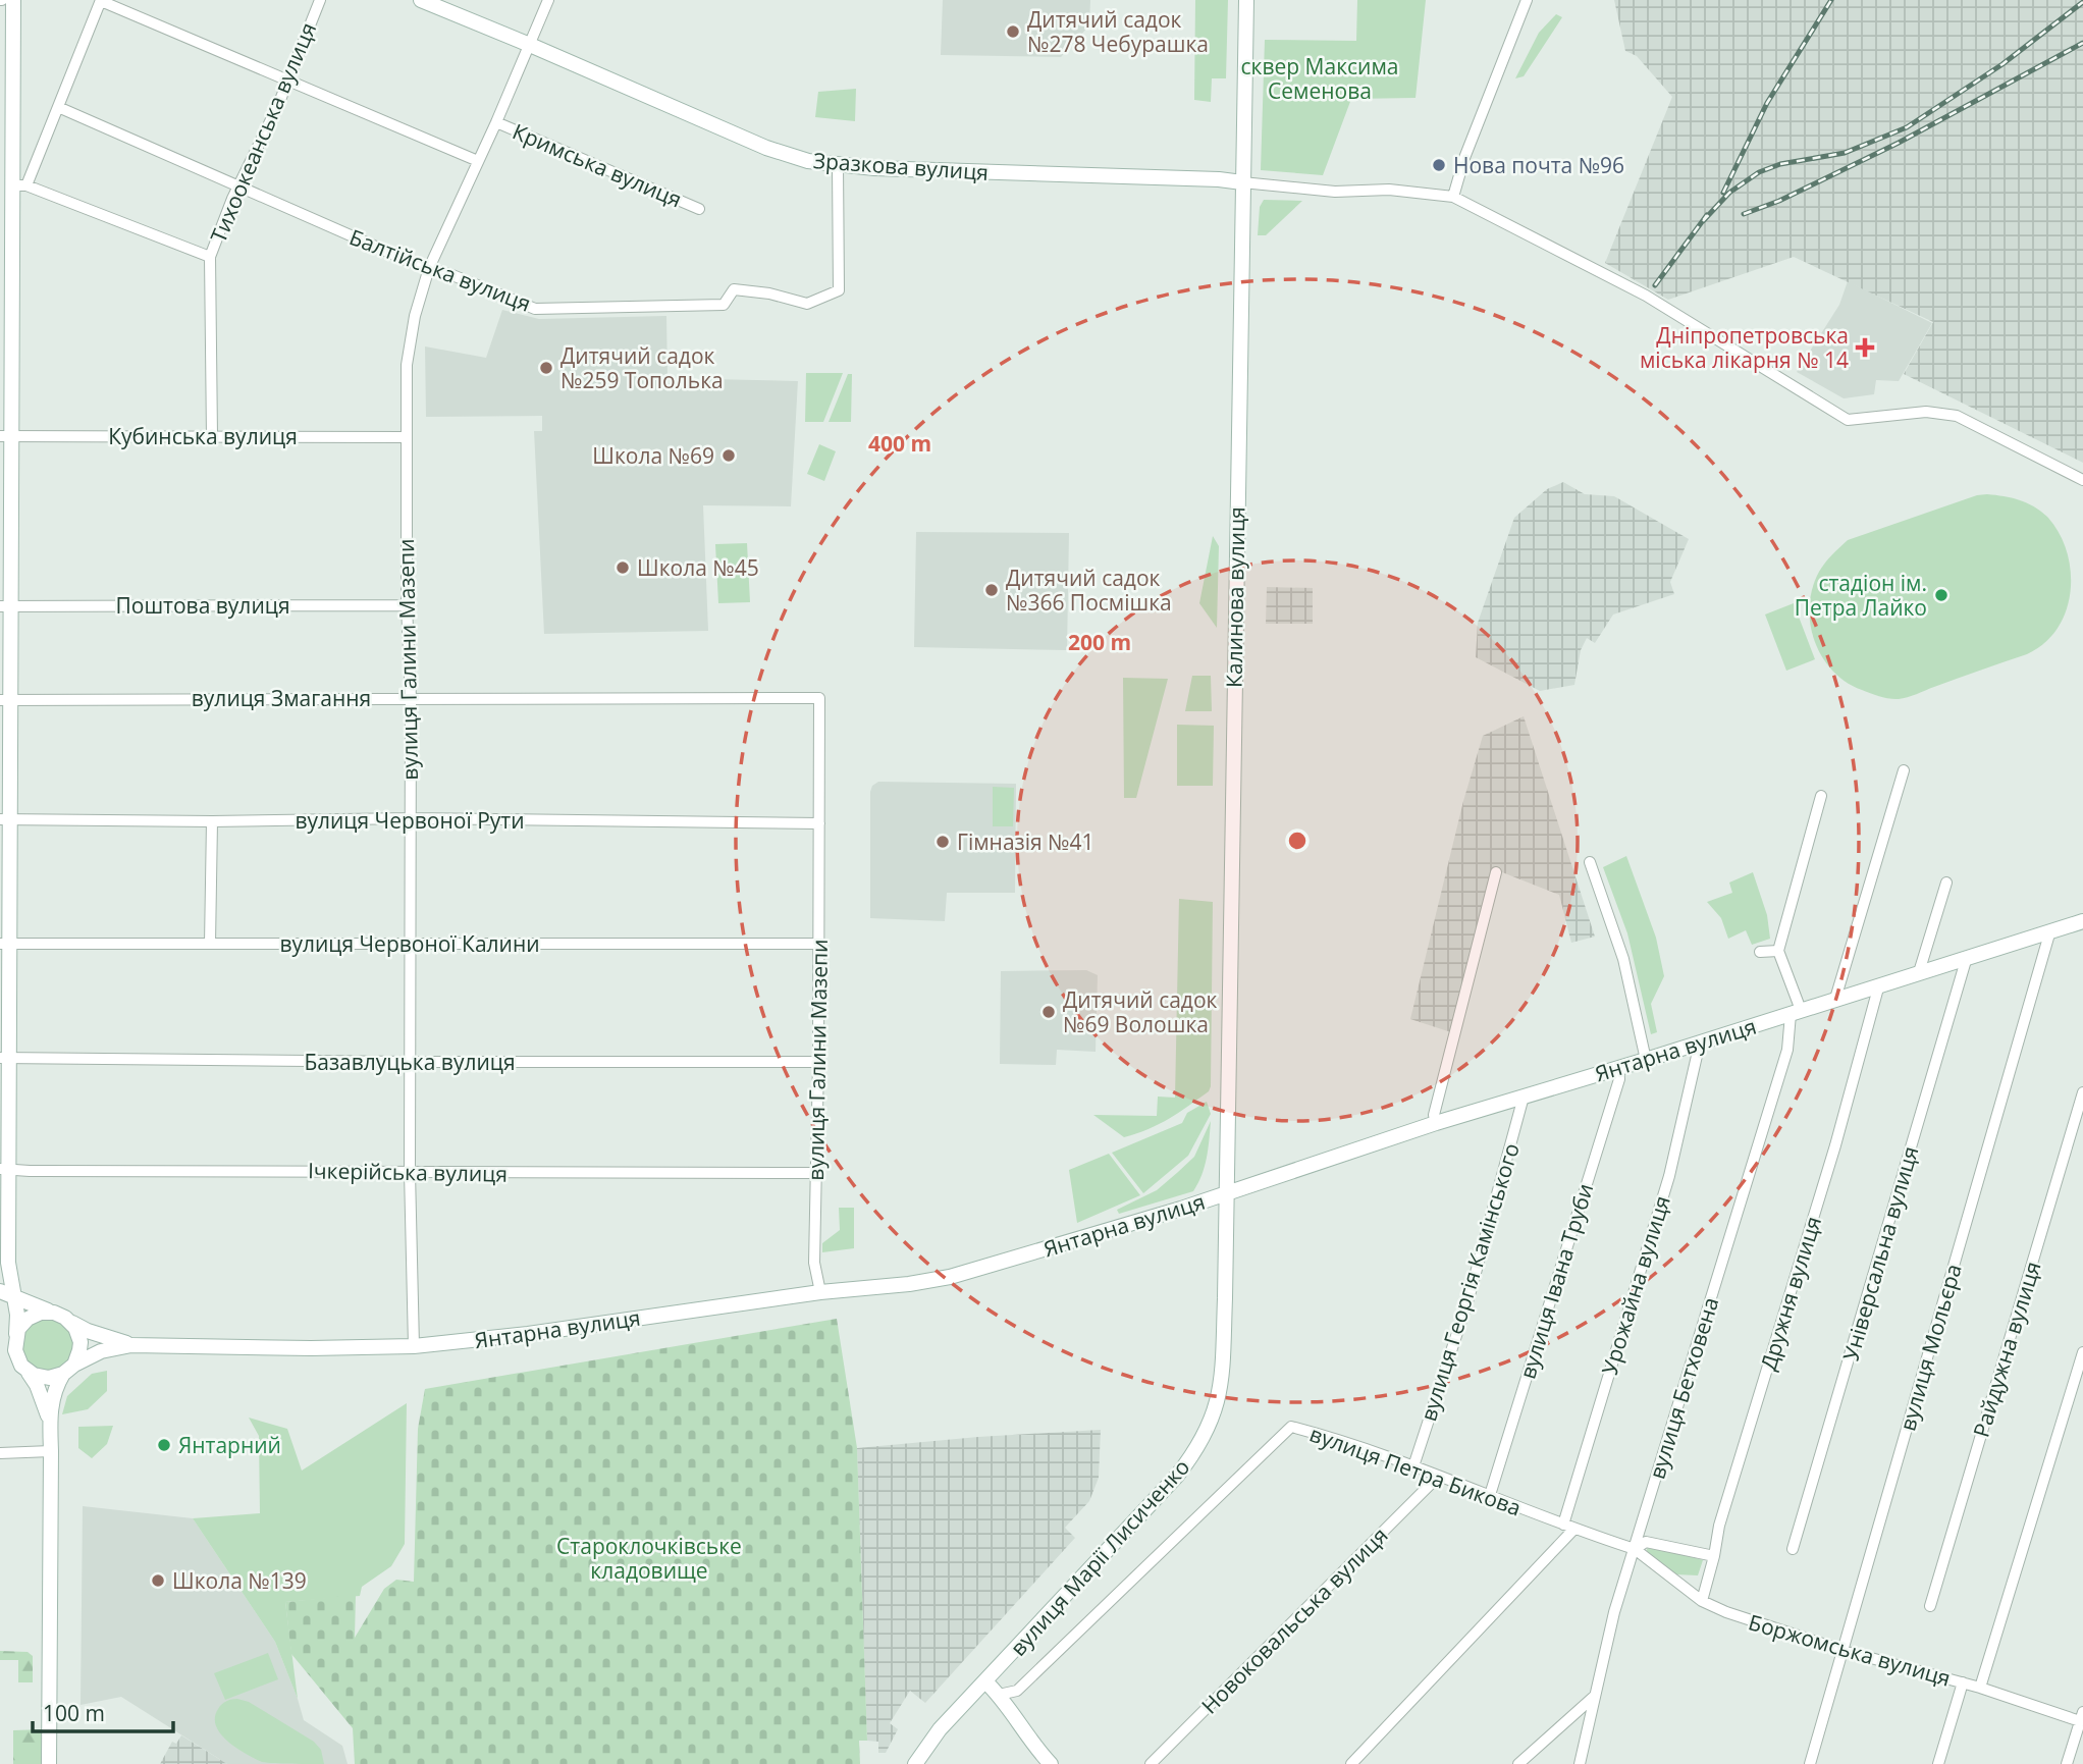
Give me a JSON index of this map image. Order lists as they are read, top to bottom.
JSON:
{
  "streets": {
    "main road": [
      "Зразкова вулиця",
      "Калинова вулиця",
      "Янтарна вулиця",
      "вулиця Марії Лисиченко"
    ],
    "street": [
      "Тихоокеанська вулиця",
      "Кримська вулиця",
      "Балтійська вулиця",
      "Кубинська вулиця",
      "Поштова вулиця",
      "вулиця Галини Мазепи",
      "вулиця Змагання",
      "вулиця Червоної Рути",
      "вулиця Червоної Калини",
      "Базавлуцька вулиця",
      "Ічкерійська вулиця",
      "Універсальна вулиця",
      "вулиця Івана Труби",
      "вулиця Георгія Камінського",
      "Урожайна вулиця",
      "Дружня вулиця",
      "вулиця Мольєра",
      "Райдужна вулиця",
      "вулиця Бетховена",
      "вулиця Петра Бикова",
      "Новоковальська вулиця",
      "Боржомська вулиця"
    ]
  },
  "crossings": [
    ["Тихоокеанська вулиця", "Балтійська вулиця"],
    ["Тихоокеанська вулиця", "Кубинська вулиця"],
    ["Кримська вулиця", "вулиця Галини Мазепи"],
    ["Зразкова вулиця", "Балтійська вулиця"],
    ["Зразкова вулиця", "Калинова вулиця"],
    ["Зразкова вулиця", "вулиця Галини Мазепи"],
    ["Балтійська вулиця", "вулиця Галини Мазепи"],
    ["Кубинська вулиця", "вулиця Галини Мазепи"],
    ["Калинова вулиця", "Янтарна вулиця"],
    ["Калинова вулиця", "вулиця Марії Лисиченко"],
    ["Поштова вулиця", "вулиця Галини Мазепи"],
    ["вулиця Галини Мазепи", "вулиця Змагання"],
    ["вулиця Галини Мазепи", "вулиця Червоної Рути"],
    ["вулиця Галини Мазепи", "вулиця Червоної Калини"],
    ["вулиця Галини Мазепи", "Янтарна вулиця"],
    ["вулиця Галини Мазепи", "Базавлуцька вулиця"],
    ["вулиця Галини Мазепи", "Ічкерійська вулиця"],
    ["Янтарна вулиця", "Універсальна вулиця"],
    ["Янтарна вулиця", "вулиця Івана Труби"],
    ["Янтарна вулиця", "вулиця Георгія Камінського"],
    ["Янтарна вулиця", "Урожайна вулиця"],
    ["Янтарна вулиця", "Дружня вулиця"],
    ["Янтарна вулиця", "вулиця Мольєра"],
    ["Янтарна вулиця", "вулиця Бетховена"],
    ["Янтарна вулиця", "вулиця Марії Лисиченко"],
    ["вулиця Івана Труби", "вулиця Петра Бикова"],
    ["вулиця Георгія Камінського", "вулиця Петра Бикова"],
    ["Урожайна вулиця", "вулиця Петра Бикова"],
    ["Дружня вулиця", "вулиця Петра Бикова"],
    ["Дружня вулиця", "Боржомська вулиця"],
    ["вулиця Мольєра", "Боржомська вулиця"],
    ["вулиця Бетховена", "вулиця Петра Бикова"],
    ["вулиця Бетховена", "Боржомська вулиця"],
    ["вулиця Петра Бикова", "Новоковальська вулиця"],
    ["вулиця Петра Бикова", "Боржомська вулиця"]
  ],
  "parks": ["сквер Максима Семенова", "Староклочківське кладовище"],
  "places": {
    "other": [
      "Дитячий садок №278 Чебурашка",
      "Нова почта №96",
      "Дитячий садок №259 Тополька",
      "Школа №69",
      "Школа №45",
      "Дитячий садок №366 Посмішка",
      "стадіон ім. Петра Лайко",
      "Гімназія №41",
      "Дитячий садок №69 Волошка",
      "Янтарний",
      "Школа №139"
    ],
    "health": ["Дніпропетровська міська лікарня № 14"]
  },
  "scale_bar": "100 m",
  "rings": ["400 m", "200 m"]
}
